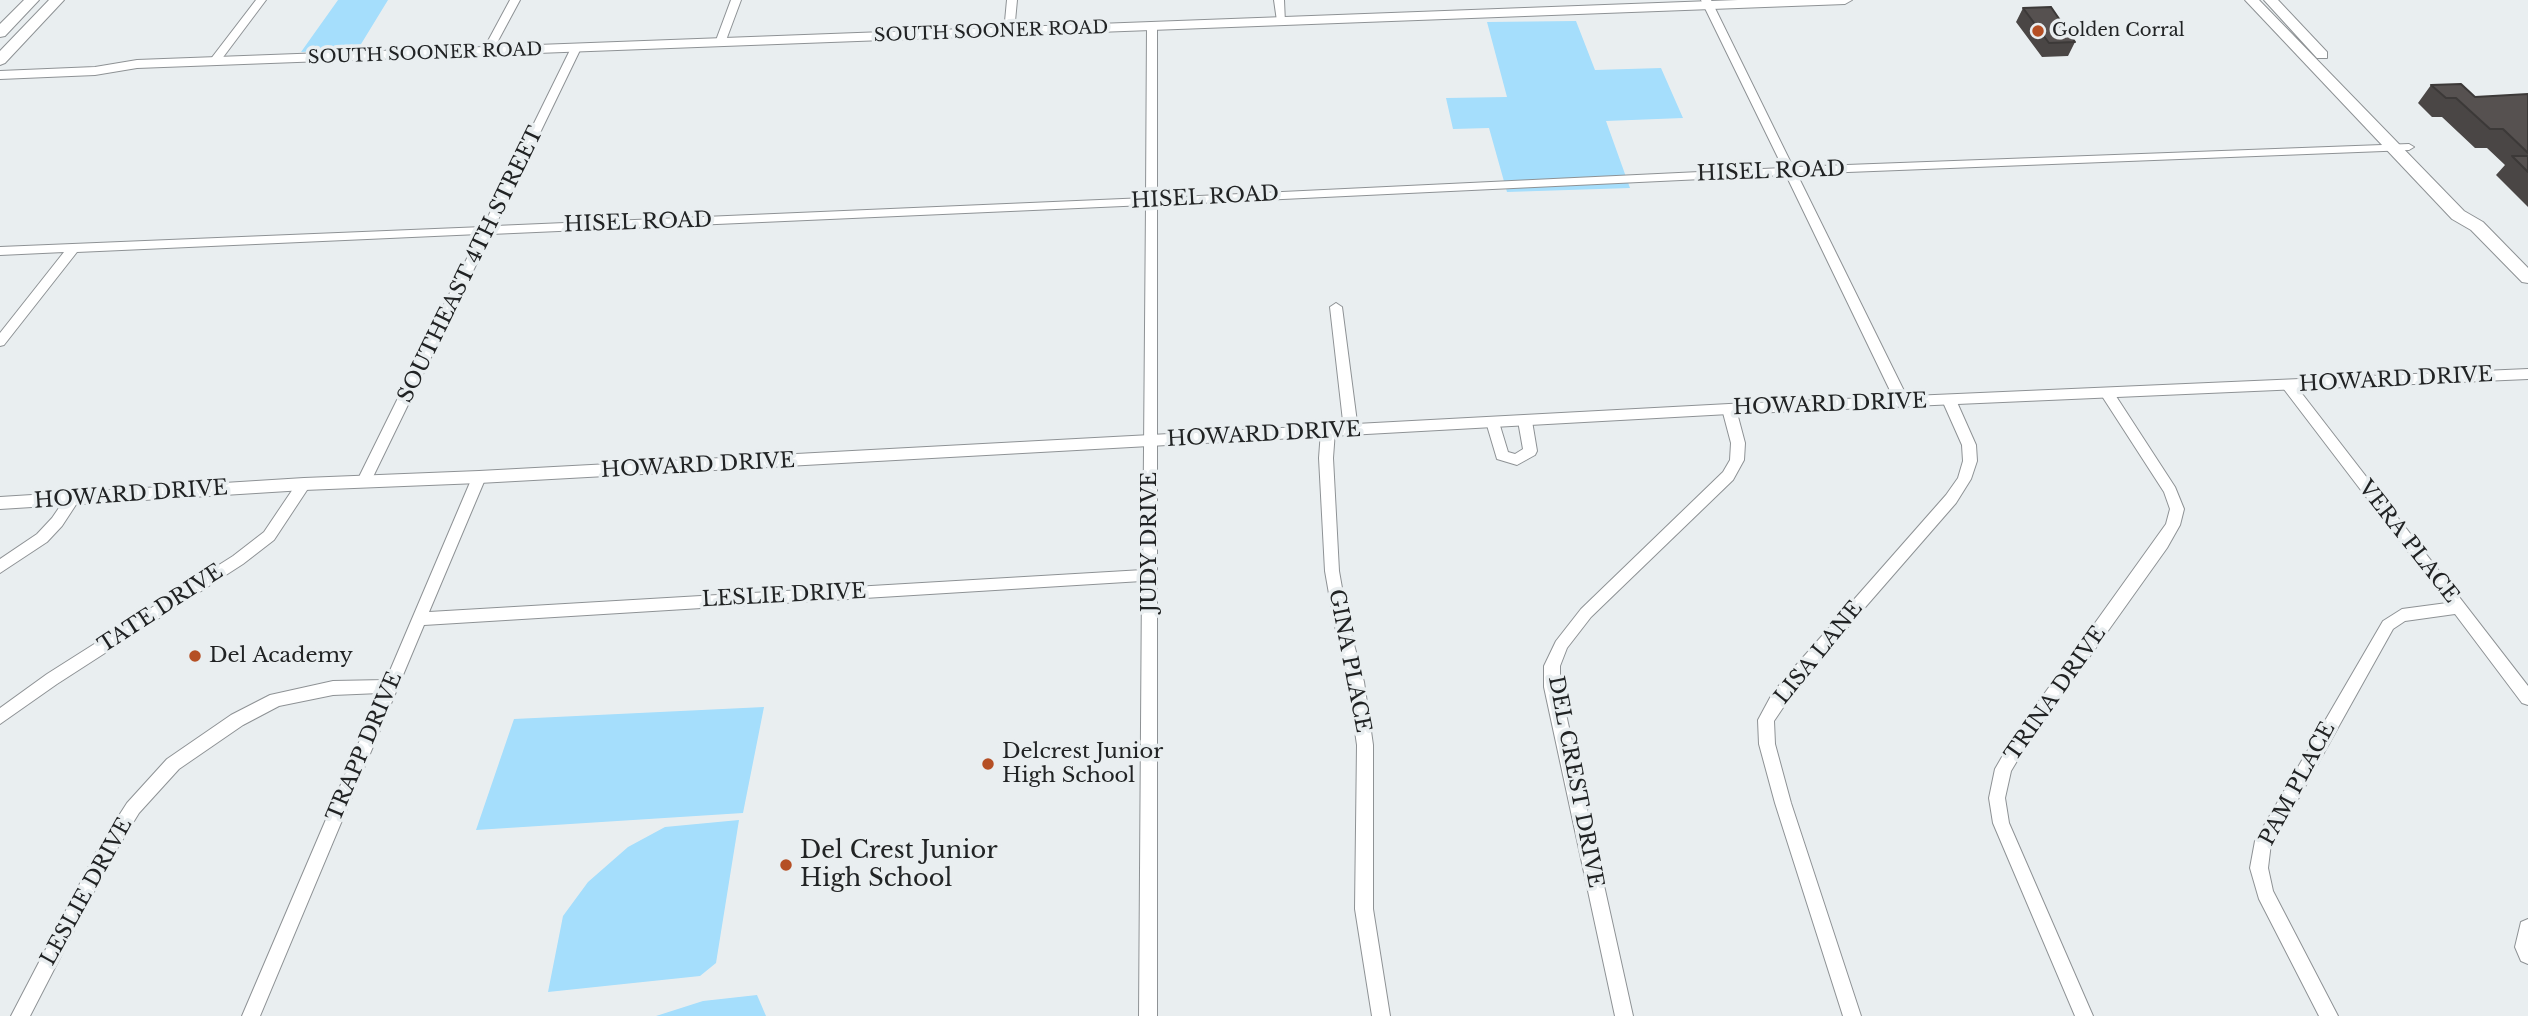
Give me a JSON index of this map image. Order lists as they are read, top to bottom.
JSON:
{
  "streets": {
    "main road": ["SOUTH SOONER ROAD"],
    "street": [
      "HISEL ROAD",
      "SOUTHEAST 4TH STREET",
      "HOWARD DRIVE",
      "JUDY DRIVE",
      "VERA PLACE",
      "LESLIE DRIVE",
      "TATE DRIVE",
      "LISA LANE",
      "GINA PLACE",
      "TRINA DRIVE",
      "TRAPP DRIVE",
      "DEL CREST DRIVE",
      "PAM PLACE"
    ]
  },
  "crossings": [
    ["SOUTH SOONER ROAD", "SOUTHEAST 4TH STREET"],
    ["SOUTH SOONER ROAD", "JUDY DRIVE"],
    ["HISEL ROAD", "SOUTHEAST 4TH STREET"],
    ["HISEL ROAD", "JUDY DRIVE"],
    ["SOUTHEAST 4TH STREET", "HOWARD DRIVE"],
    ["HOWARD DRIVE", "JUDY DRIVE"],
    ["HOWARD DRIVE", "VERA PLACE"],
    ["HOWARD DRIVE", "TATE DRIVE"],
    ["HOWARD DRIVE", "LISA LANE"],
    ["HOWARD DRIVE", "GINA PLACE"],
    ["HOWARD DRIVE", "TRINA DRIVE"],
    ["HOWARD DRIVE", "TRAPP DRIVE"],
    ["HOWARD DRIVE", "DEL CREST DRIVE"],
    ["JUDY DRIVE", "LESLIE DRIVE"],
    ["VERA PLACE", "PAM PLACE"],
    ["LESLIE DRIVE", "TRAPP DRIVE"]
  ],
  "places": [
    "Golden Corral",
    "Del Academy",
    "Delcrest Junior High School",
    "Del Crest Junior High School"
  ]
}
